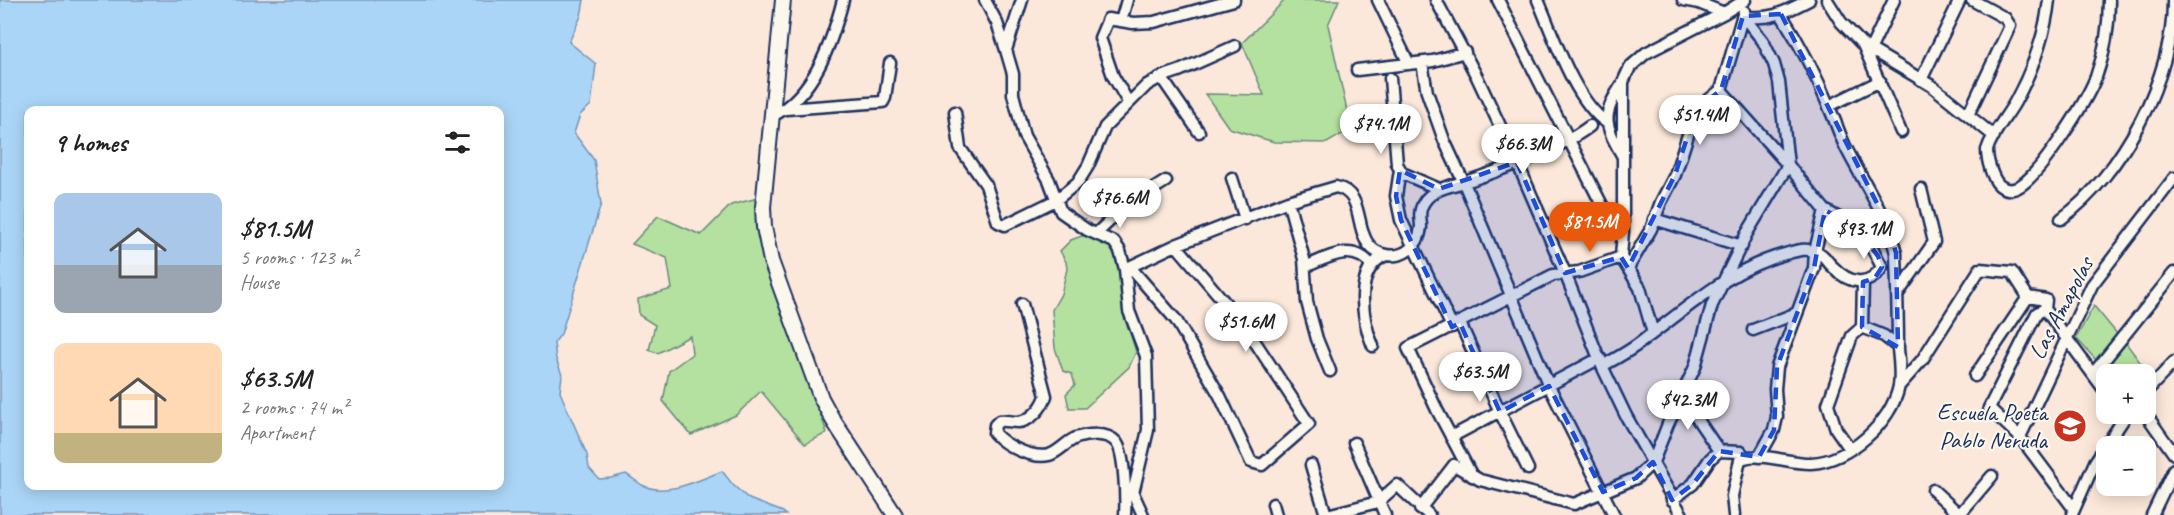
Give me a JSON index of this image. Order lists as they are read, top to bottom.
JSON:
{
  "streets": {
    "street": ["Las Amapolas"]
  },
  "places": {
    "school or university": ["Escuela Poeta Pablo Neruda"]
  },
  "page": {
    "price": [
      "$51.4M",
      "$74.1M",
      "$66.3M",
      "$76.6M",
      "$81.5M",
      "$93.1M",
      "$51.6M",
      "$63.5M",
      "$42.3M"
    ],
    "heading": "9 homes",
    "list": [
      {
        "name": "$81.5M",
        "note": "5 rooms · 123 m² · House"
      },
      {
        "name": "$63.5M",
        "note": "2 rooms · 74 m² · Apartment"
      }
    ],
    "map_buttons": ["+", "−"]
  }
}
